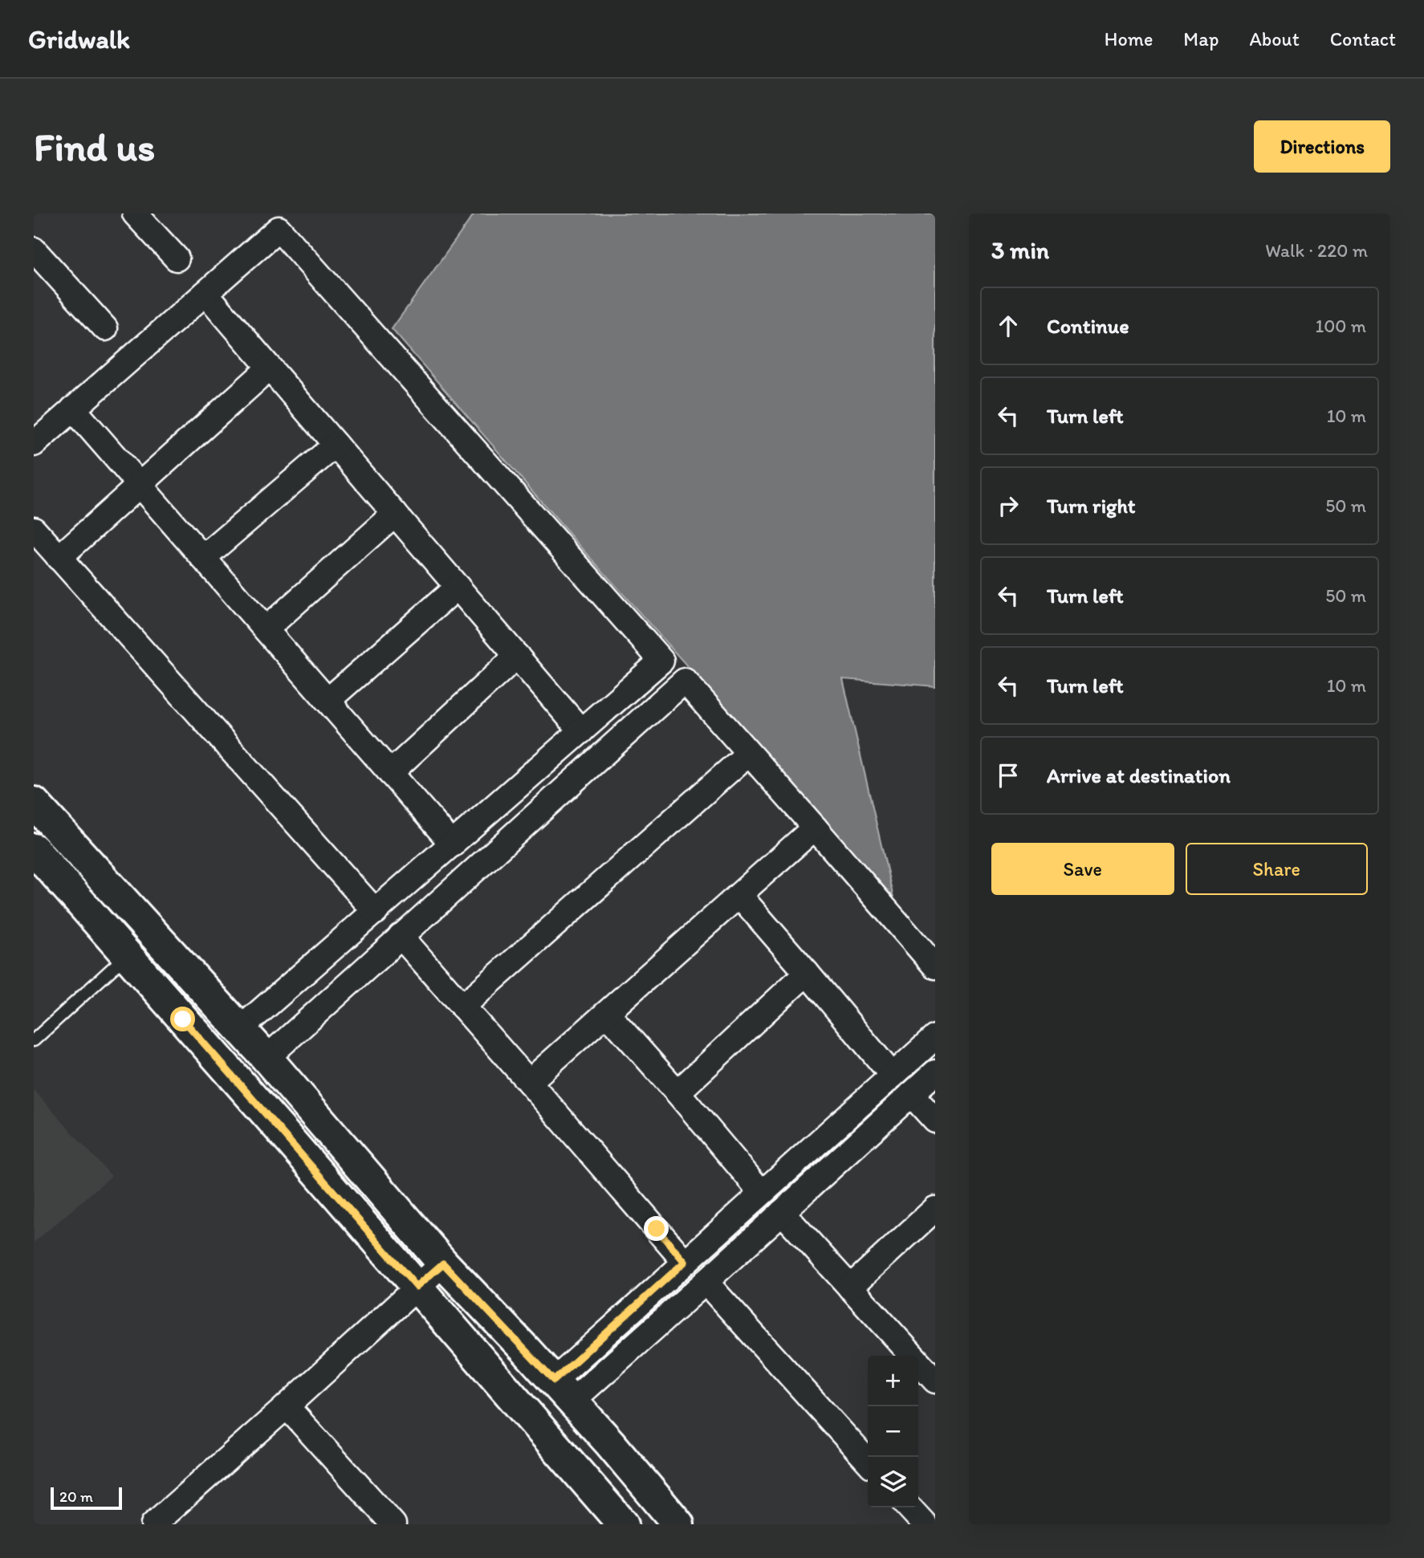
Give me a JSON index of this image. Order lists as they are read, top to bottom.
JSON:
{
  "scale_bar": "20 m",
  "page": {
    "header": "Gridwalk",
    "nav": [
      "Home",
      "Map",
      "About",
      "Contact"
    ],
    "buttons": [
      "Directions",
      ["Save", "Share"]
    ],
    "title": "Find us",
    "heading": ["3 min", "Walk · 220 m"],
    "list": [
      ["Continue", "100 m"],
      ["Turn left", "10 m"],
      ["Turn right", "50 m"],
      ["Turn left", "50 m"],
      ["Turn left", "10 m"],
      "Arrive at destination"
    ],
    "map_buttons": ["+", "−"],
    "scale": "20 m"
  }
}
